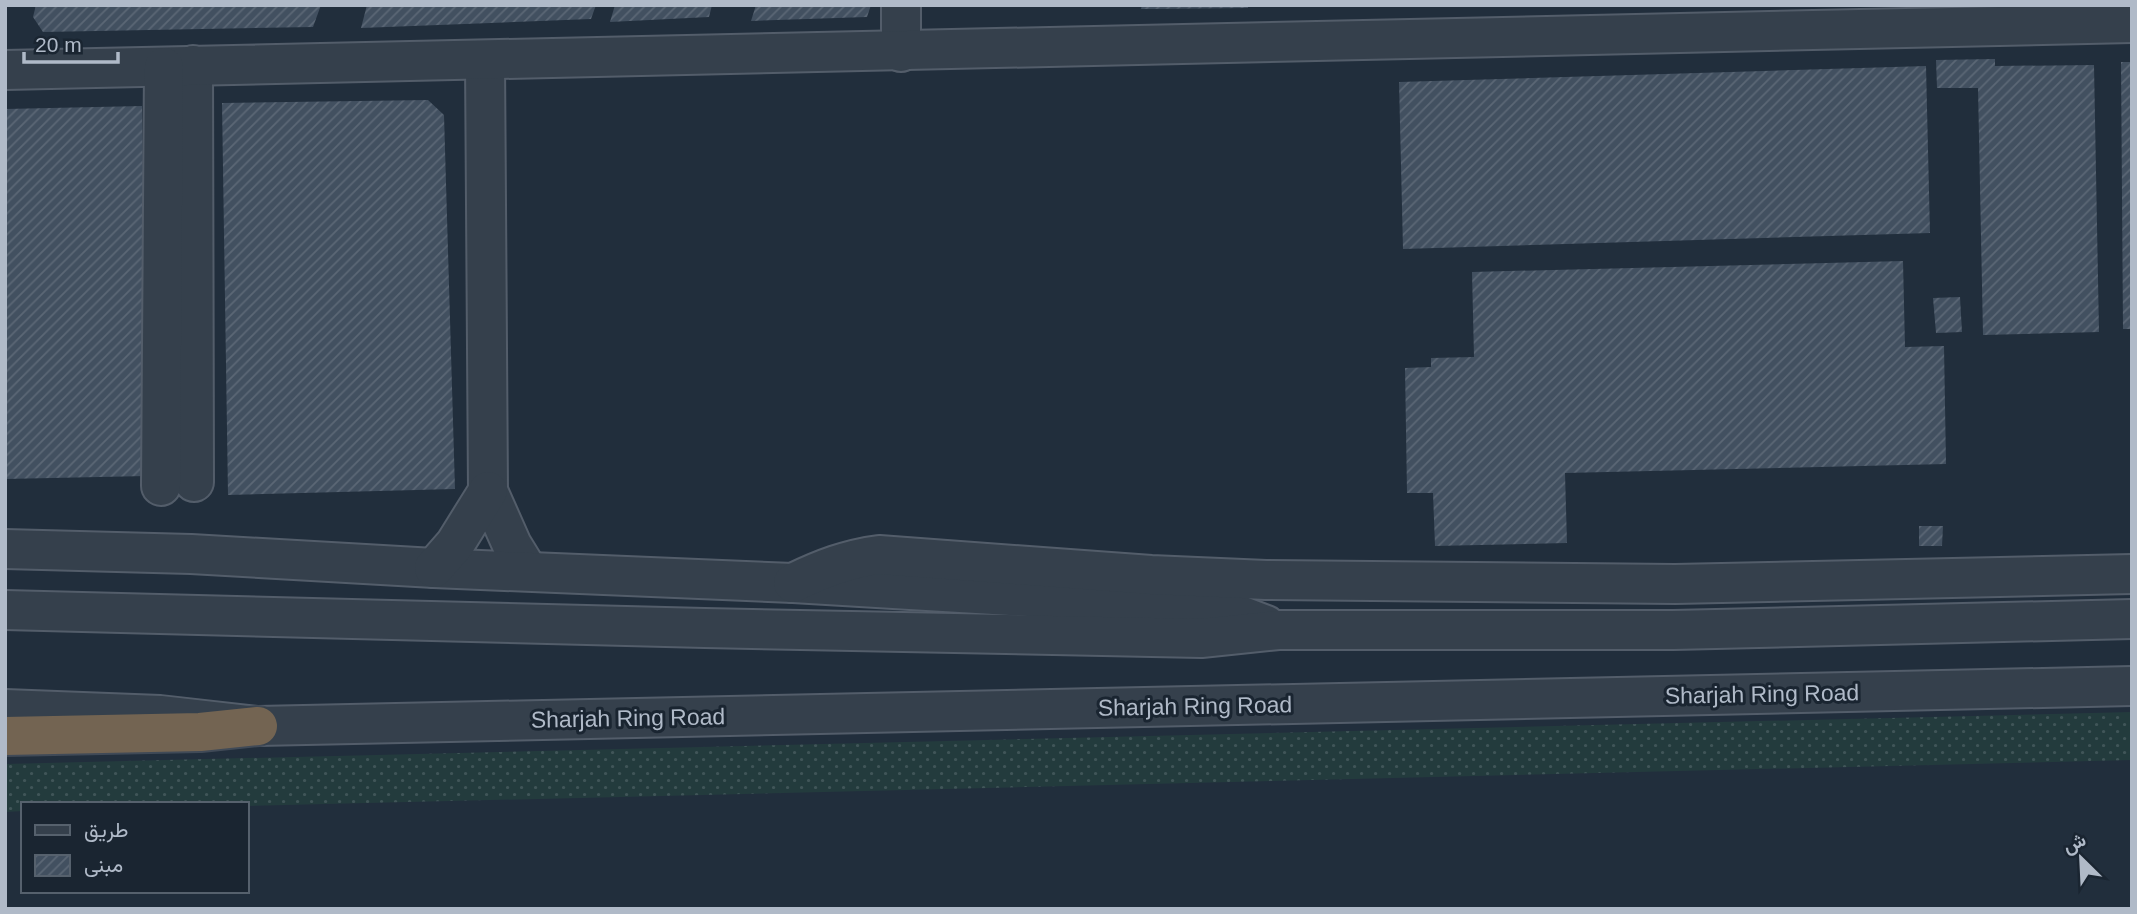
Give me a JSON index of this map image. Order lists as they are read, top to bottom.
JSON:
{
  "streets": {
    "street": ["Sharjah Ring Road"]
  },
  "legend": ["طريق", "مبنى"],
  "scale_bar": "20 m",
  "north": "top left"
}
